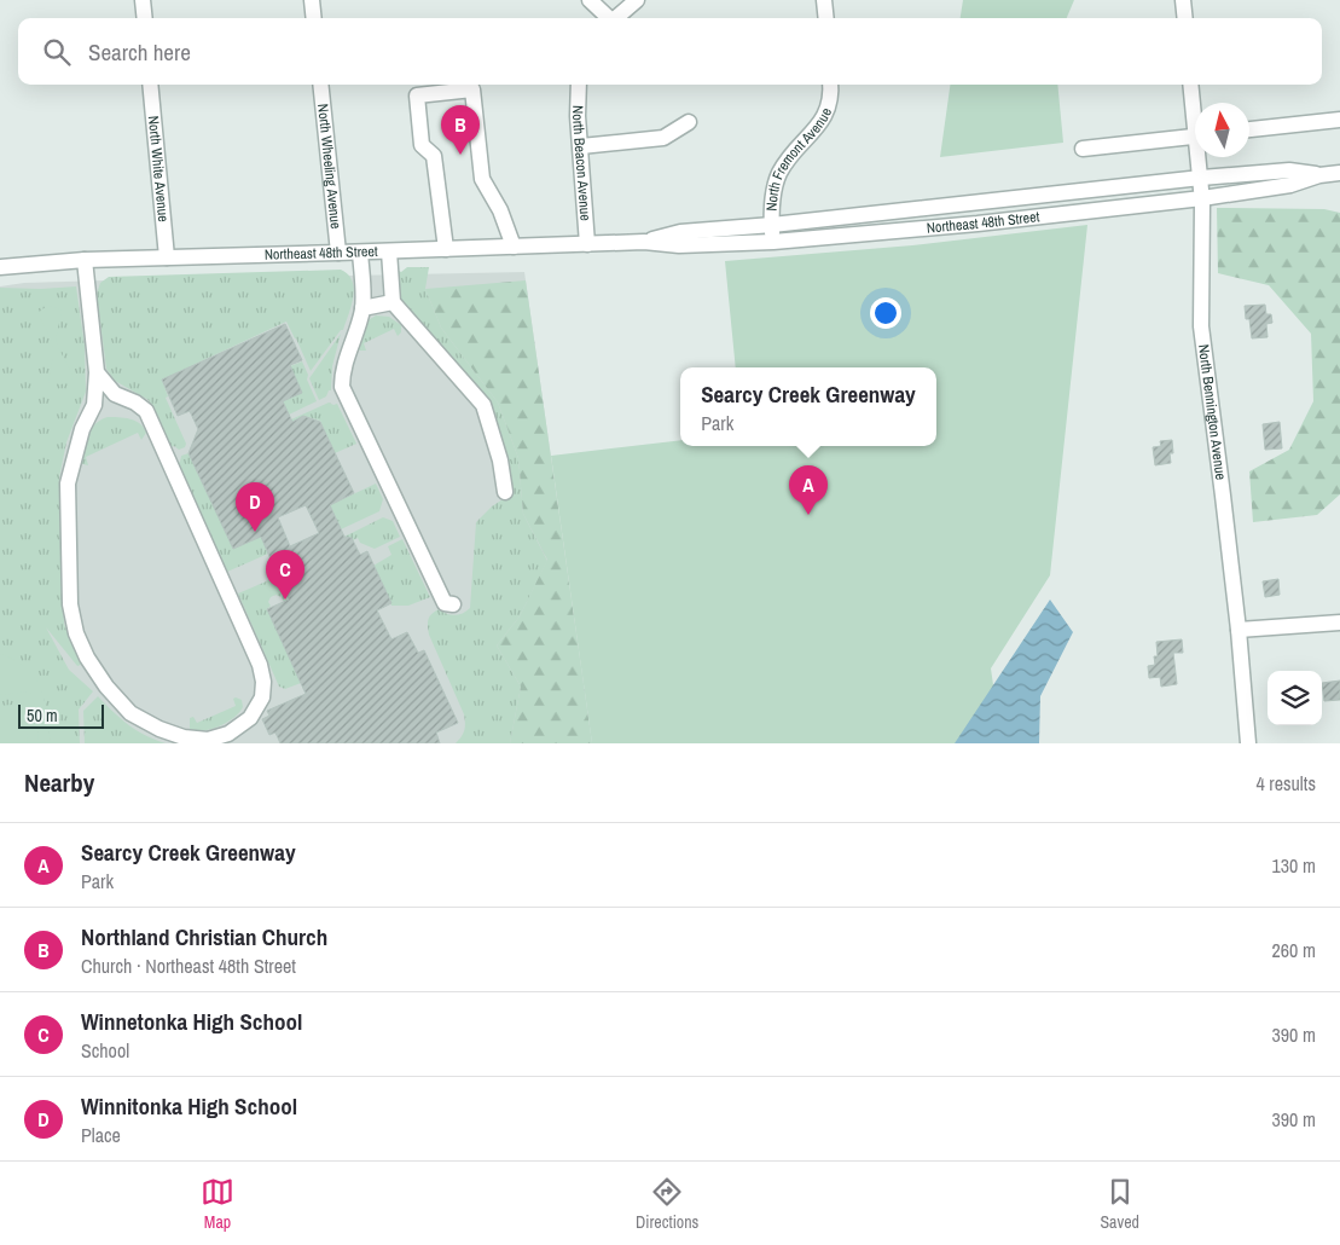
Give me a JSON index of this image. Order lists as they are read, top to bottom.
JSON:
{
  "streets": {
    "street": [
      "North Fremont Avenue",
      "North Beacon Avenue",
      "North Wheeling Avenue",
      "North White Avenue",
      "Northeast 48th Street",
      "North Bennington Avenue"
    ]
  },
  "crossings": [
    ["North Fremont Avenue", "Northeast 48th Street"],
    ["North Beacon Avenue", "Northeast 48th Street"],
    ["North Wheeling Avenue", "Northeast 48th Street"],
    ["North White Avenue", "Northeast 48th Street"],
    ["Northeast 48th Street", "North Bennington Avenue"]
  ],
  "scale_bar": "50 m",
  "north": "top",
  "page": {
    "search": "Search here",
    "pins": [
      "B",
      "A",
      "D",
      "C"
    ],
    "popup": ["Searcy Creek Greenway", "Park"],
    "scale": "50 m",
    "heading": ["Nearby", "4 results"],
    "list": [
      {
        "mark": "A",
        "name": "Searcy Creek Greenway",
        "note": "Park",
        "value": "130 m"
      },
      {
        "mark": "B",
        "name": "Northland Christian Church",
        "note": "Church · Northeast 48th Street",
        "value": "260 m"
      },
      {
        "mark": "C",
        "name": "Winnetonka High School",
        "note": "School",
        "value": "390 m"
      },
      {
        "mark": "D",
        "name": "Winnitonka High School",
        "note": "Place",
        "value": "390 m"
      }
    ],
    "nav": ["Map", "Directions", "Saved"]
  }
}
